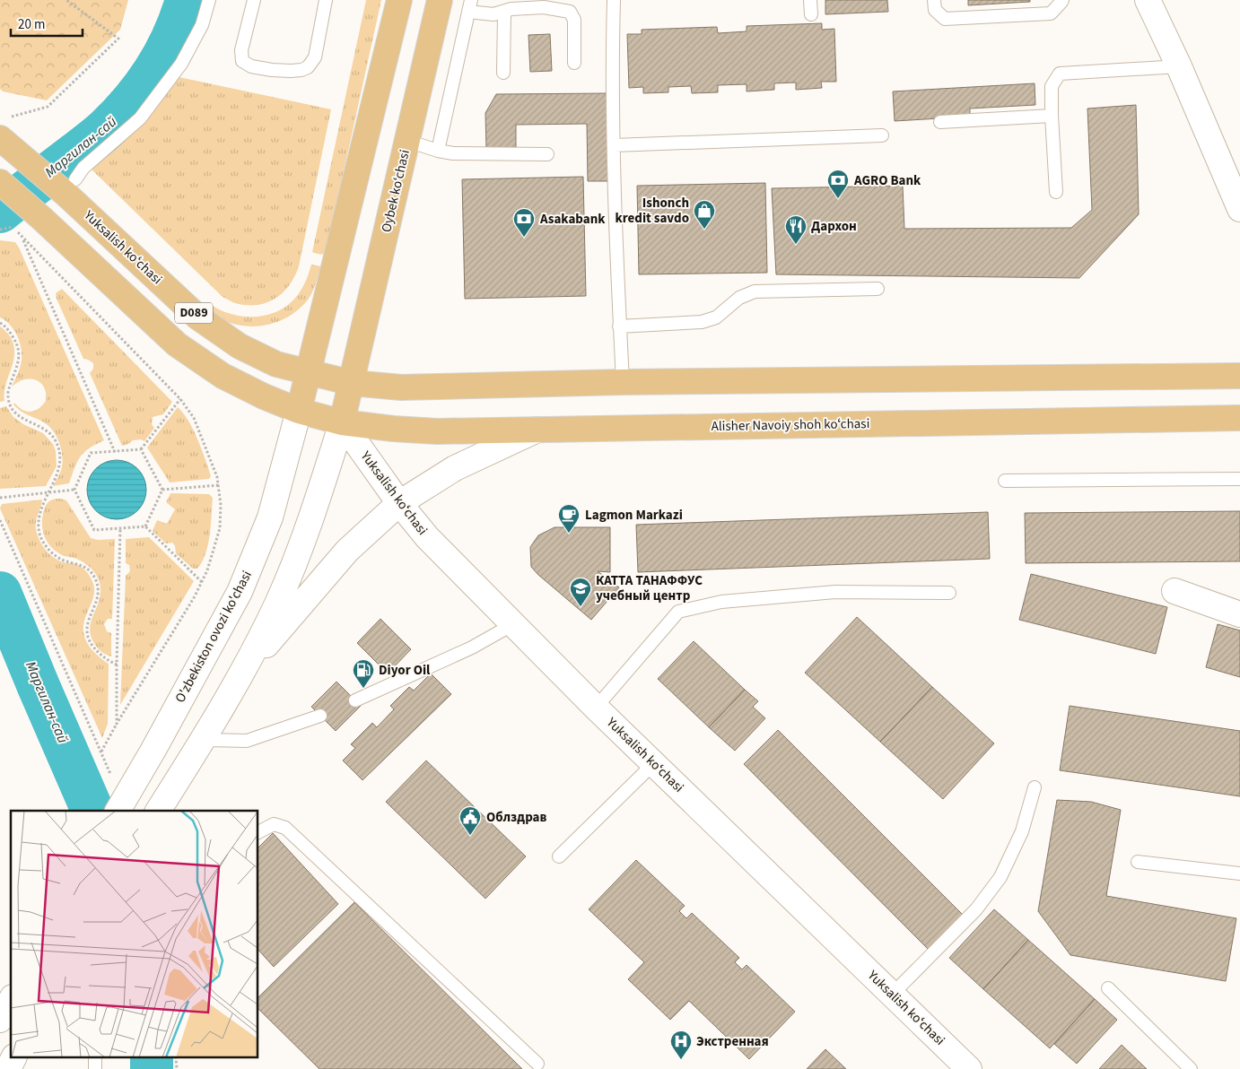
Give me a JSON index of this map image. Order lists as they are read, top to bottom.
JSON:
{
  "streets": {
    "main road": [
      "Oybek ko‘chasi",
      "Yuksalish koʻchasi",
      "D089",
      "Alisher Navoiy shoh koʻchasi",
      "O'zbekiston ovozi ko'chasi"
    ]
  },
  "crossings": [
    ["Oybek ko‘chasi", "Yuksalish koʻchasi"],
    ["Yuksalish koʻchasi", "Alisher Navoiy shoh koʻchasi"],
    ["Yuksalish koʻchasi", "O'zbekiston ovozi ko'chasi"],
    ["D089", "Alisher Navoiy shoh koʻchasi"],
    ["D089", "O'zbekiston ovozi ko'chasi"],
    ["Alisher Navoiy shoh koʻchasi", "O'zbekiston ovozi ko'chasi"]
  ],
  "water": ["Маргилан-сай"],
  "places": {
    "bank": ["AGRO Bank", "Asakabank"],
    "shop": ["Ishonch kredit savdo"],
    "restaurant": ["Дархон"],
    "cafe": ["Lagmon Markazi"],
    "school or university": ["КАТТА ТАНАФФУС учебный центр"],
    "fuel station": ["Diyor Oil"],
    "public building": ["Облздрав"],
    "hospital": ["Экстренная"]
  },
  "scale_bar": "20 m"
}
